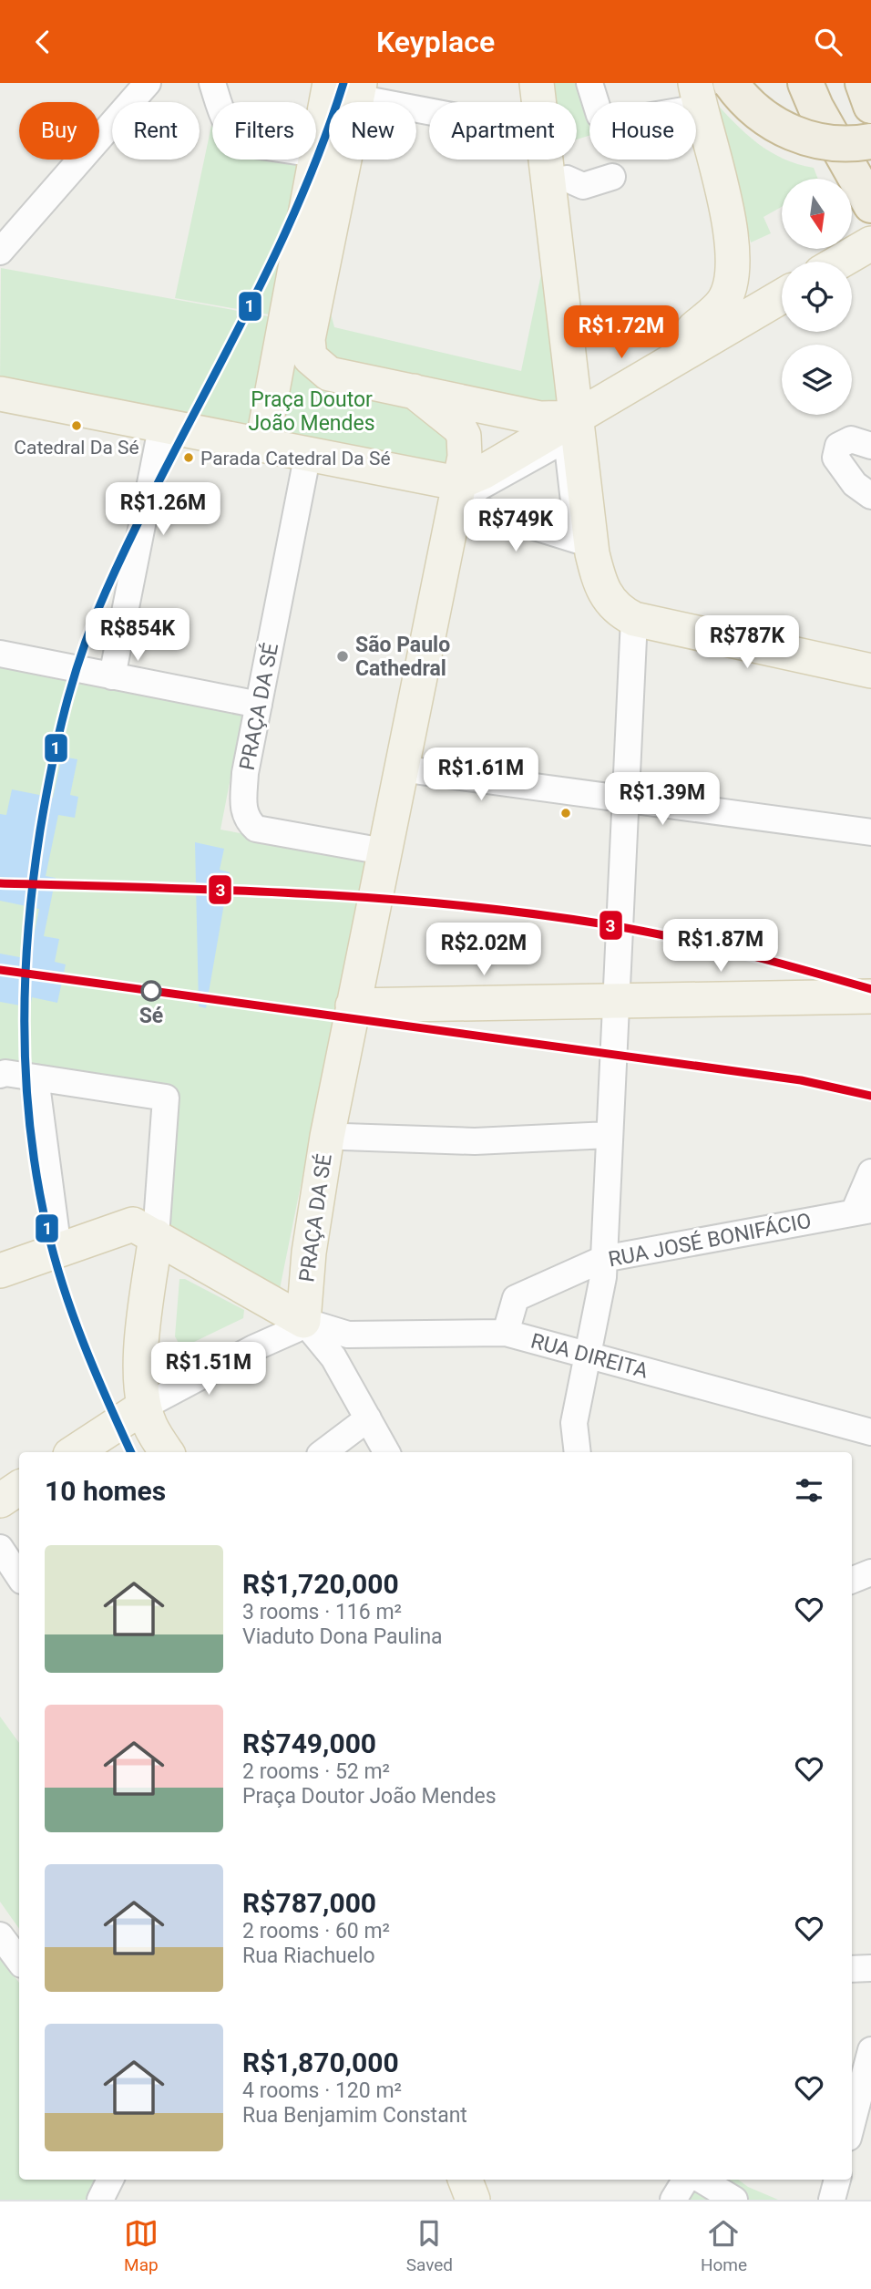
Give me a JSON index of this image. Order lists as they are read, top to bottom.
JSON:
{
  "streets": {
    "main road": ["PRAÇA DA SÉ"],
    "street": ["RUA JOSÉ BONIFÁCIO", "RUA DIREITA"]
  },
  "crossings": [
    ["PRAÇA DA SÉ", "RUA DIREITA"],
    ["RUA JOSÉ BONIFÁCIO", "RUA DIREITA"]
  ],
  "parks": ["Praça Doutor João Mendes"],
  "places": [
    "Catedral Da Sé",
    "Parada Catedral Da Sé",
    "São Paulo Cathedral",
    "Sé"
  ],
  "lines": ["transit line 1", "metro line 3"],
  "north": "bottom",
  "page": {
    "header": "Keyplace",
    "chip": [
      "Buy",
      "Rent",
      "Filters",
      "New",
      "Apartment",
      "House"
    ],
    "price": [
      "R$1.72M",
      "R$1.26M",
      "R$749K",
      "R$854K",
      "R$787K",
      "R$1.61M",
      "R$1.39M",
      "R$1.87M",
      "R$2.02M",
      "R$1.51M"
    ],
    "heading": "10 homes",
    "list": [
      {
        "name": "R$1,720,000",
        "note": "3 rooms · 116 m² · Viaduto Dona Paulina"
      },
      {
        "name": "R$749,000",
        "note": "2 rooms · 52 m² · Praça Doutor João Mendes"
      },
      {
        "name": "R$787,000",
        "note": "2 rooms · 60 m² · Rua Riachuelo"
      },
      {
        "name": "R$1,870,000",
        "note": "4 rooms · 120 m² · Rua Benjamim Constant"
      }
    ],
    "tabs": ["Map", "Saved", "Home"]
  }
}
